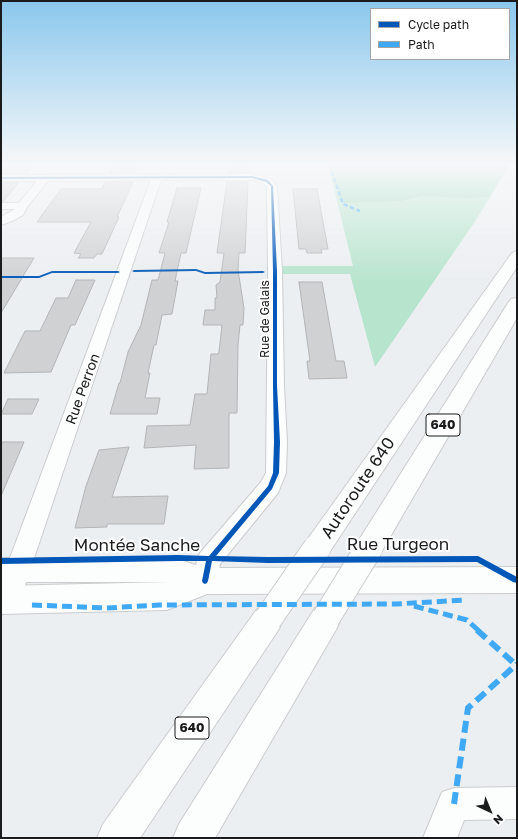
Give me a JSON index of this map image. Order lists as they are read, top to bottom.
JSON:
{
  "streets": {
    "main road": ["640", "Autoroute 640", "Montée Sanche"],
    "street": ["Rue de Galais", "Rue Perron"],
    "cycle path": ["Rue Turgeon"]
  },
  "crossings": [
    ["Rue de Galais", "Montée Sanche"],
    ["Rue Perron", "Montée Sanche"]
  ],
  "legend": ["Cycle path", "Path"],
  "north": "bottom right"
}
